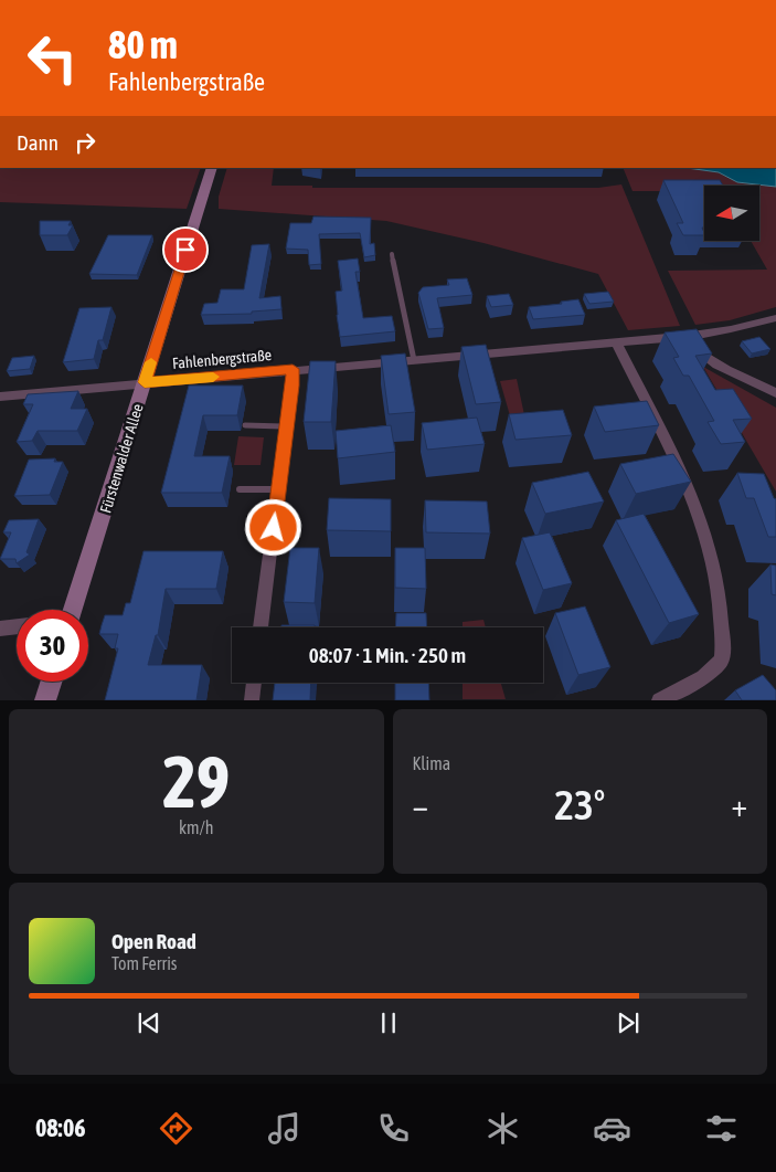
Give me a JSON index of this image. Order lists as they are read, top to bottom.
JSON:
{
  "streets": {
    "main road": ["Fürstenwalder Allee"],
    "street": ["Fahlenbergstraße"]
  },
  "crossings": [
    ["Fahlenbergstraße", "Fürstenwalder Allee"]
  ],
  "north": "left",
  "page": {
    "turn": ["80 m", "Fahlenbergstraße"],
    "then": "Dann",
    "limit": "30",
    "trip": "08:07 · 1 Min. · 250 m",
    "tile": [
      ["29", "km/h"],
      "Klima"
    ],
    "heat": ["−", "23°", "+"],
    "song": ["Open Road", "Tom Ferris"],
    "tabs": "08:06"
  }
}
